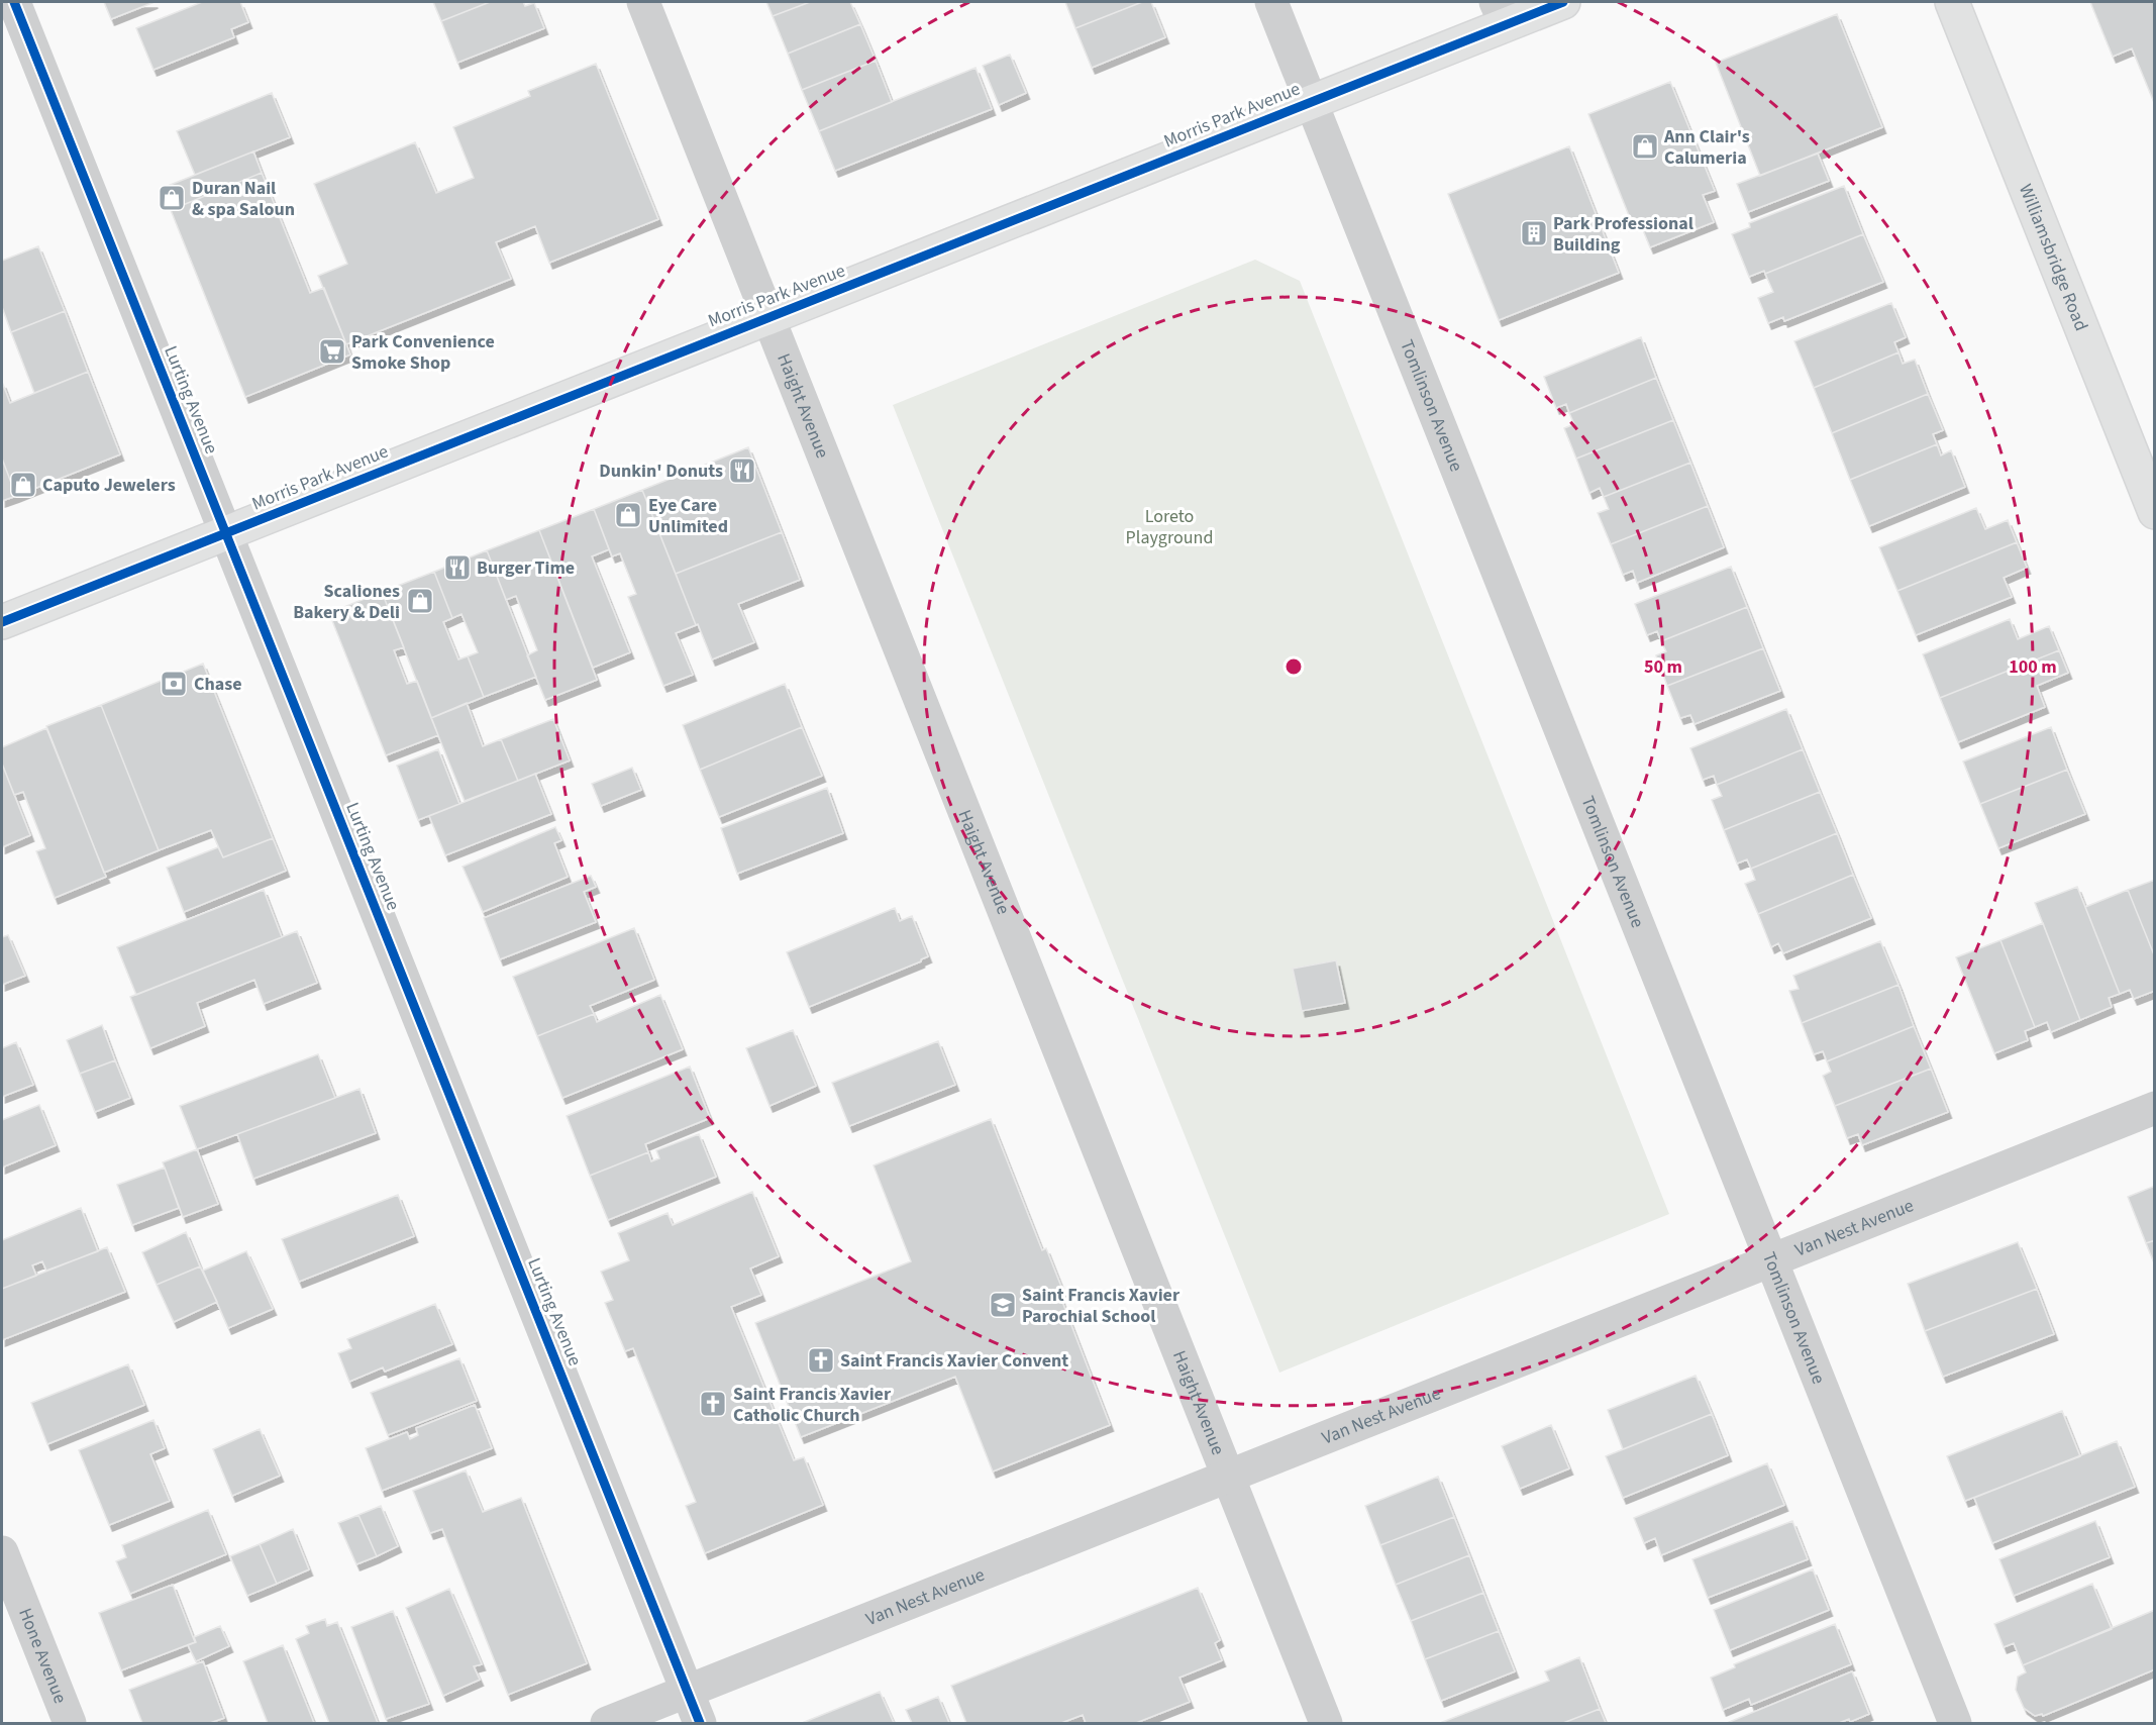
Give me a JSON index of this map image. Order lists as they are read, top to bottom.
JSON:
{
  "streets": {
    "main road": ["Morris Park Avenue", "Williamsbridge Road"],
    "street": [
      "Lurting Avenue",
      "Haight Avenue",
      "Tomlinson Avenue",
      "Van Nest Avenue",
      "Hone Avenue"
    ]
  },
  "crossings": [
    ["Morris Park Avenue", "Lurting Avenue"],
    ["Morris Park Avenue", "Haight Avenue"],
    ["Morris Park Avenue", "Tomlinson Avenue"],
    ["Lurting Avenue", "Van Nest Avenue"],
    ["Haight Avenue", "Van Nest Avenue"],
    ["Tomlinson Avenue", "Van Nest Avenue"]
  ],
  "parks": ["Loreto Playground"],
  "places": {
    "shop": [
      "Ann Clair's Calumeria",
      "Duran Nail & spa Saloun",
      "Caputo Jewelers",
      "Eye Care Unlimited",
      "Scaliones Bakery & Deli"
    ],
    "building": ["Park Professional Building"],
    "supermarket": ["Park Convenience Smoke Shop"],
    "restaurant": ["Dunkin' Donuts", "Burger Time"],
    "bank": ["Chase"],
    "school or university": ["Saint Francis Xavier Parochial School"],
    "church": ["Saint Francis Xavier Convent", "Saint Francis Xavier Catholic Church"]
  },
  "rings": ["50 m", "100 m"]
}
